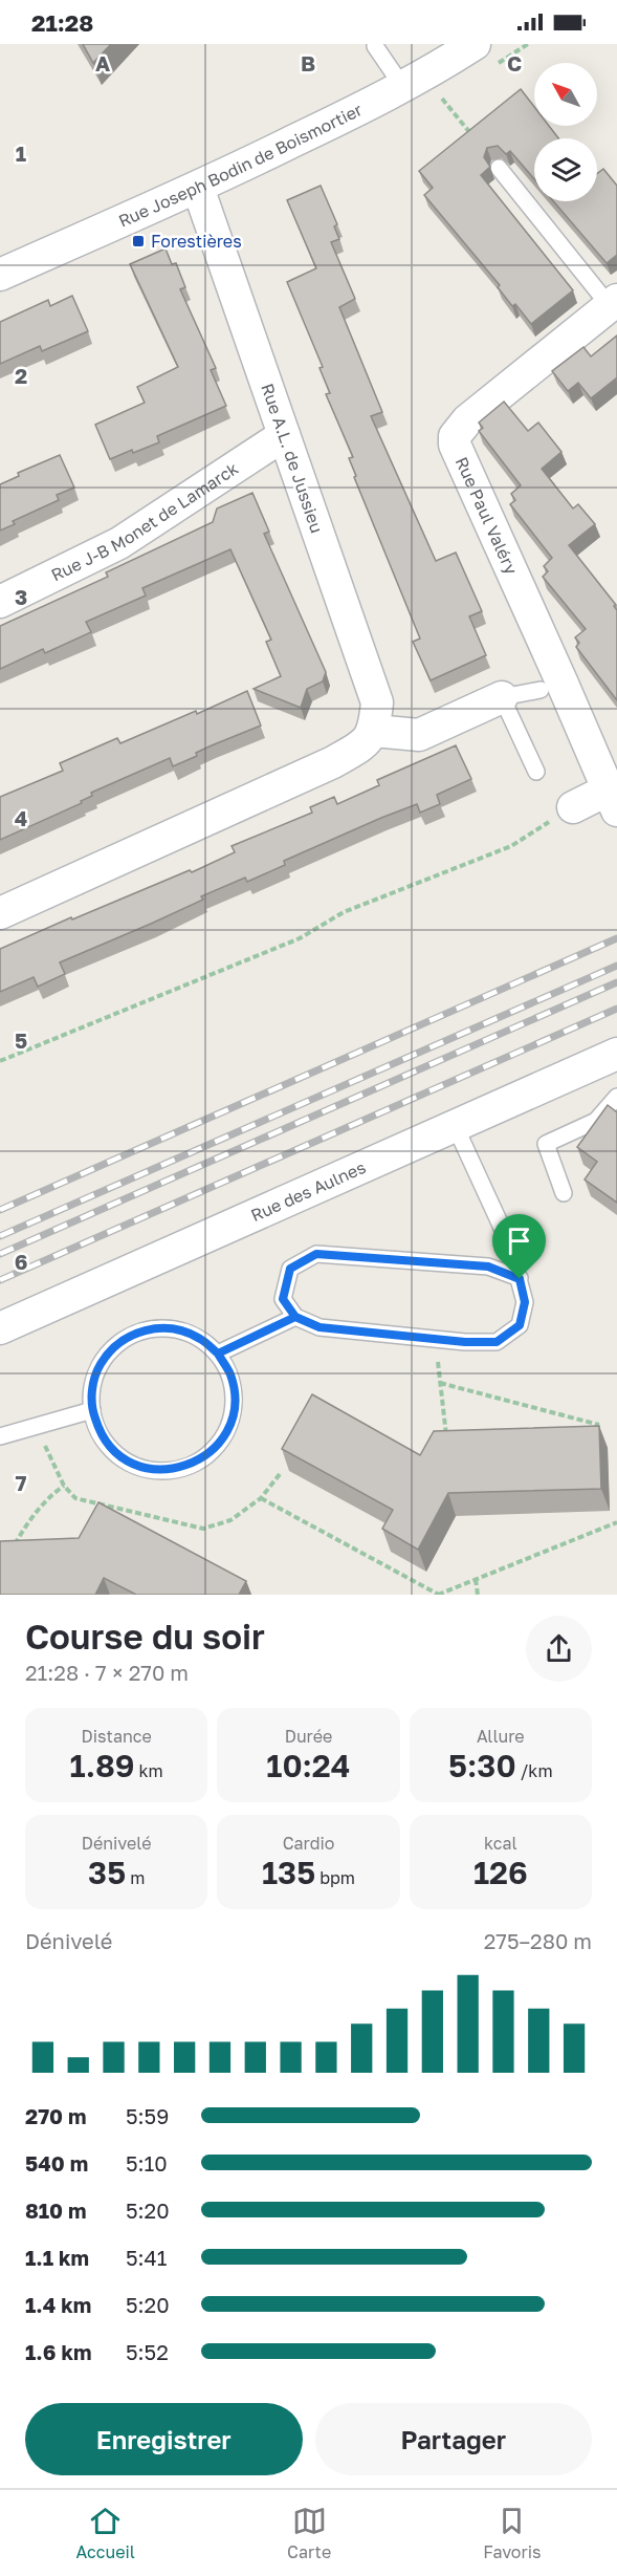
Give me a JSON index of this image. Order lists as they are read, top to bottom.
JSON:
{
  "streets": {
    "street": [
      "Rue Joseph Bodin de Boismortier",
      "Rue A.L. de Jussieu",
      "Rue Paul Valéry",
      "Rue J-B Monet de Lamarck",
      "Rue des Aulnes"
    ]
  },
  "crossings": [
    ["Rue Joseph Bodin de Boismortier", "Rue A.L. de Jussieu"],
    ["Rue A.L. de Jussieu", "Rue J-B Monet de Lamarck"]
  ],
  "places": {
    "transit": ["Forestières"]
  },
  "north": "top left",
  "page": {
    "status": "21:28",
    "heading": ["Course du soir", "21:28 · 7 × 270 m"],
    "stats": [
      ["Distance", "1.89 km"],
      ["Durée", "10:24"],
      ["Allure", "5:30 /km"],
      ["Dénivelé", "35 m"],
      ["Cardio", "135 bpm"],
      ["kcal", "126"]
    ],
    "chart": ["Dénivelé", "275–280 m"],
    "list": [
      {
        "name": "270 m",
        "note": "5:59"
      },
      {
        "name": "540 m",
        "note": "5:10"
      },
      {
        "name": "810 m",
        "note": "5:20"
      },
      {
        "name": "1.1 km",
        "note": "5:41"
      },
      {
        "name": "1.4 km",
        "note": "5:20"
      },
      {
        "name": "1.6 km",
        "note": "5:52"
      }
    ],
    "buttons": ["Enregistrer", "Partager"],
    "tabs": ["Accueil", "Carte", "Favoris"]
  },
  "grid": {
    "columns": ["A", "B", "C"],
    "rows": [
      "1",
      "2",
      "3",
      "4",
      "5",
      "6",
      "7"
    ]
  }
}
